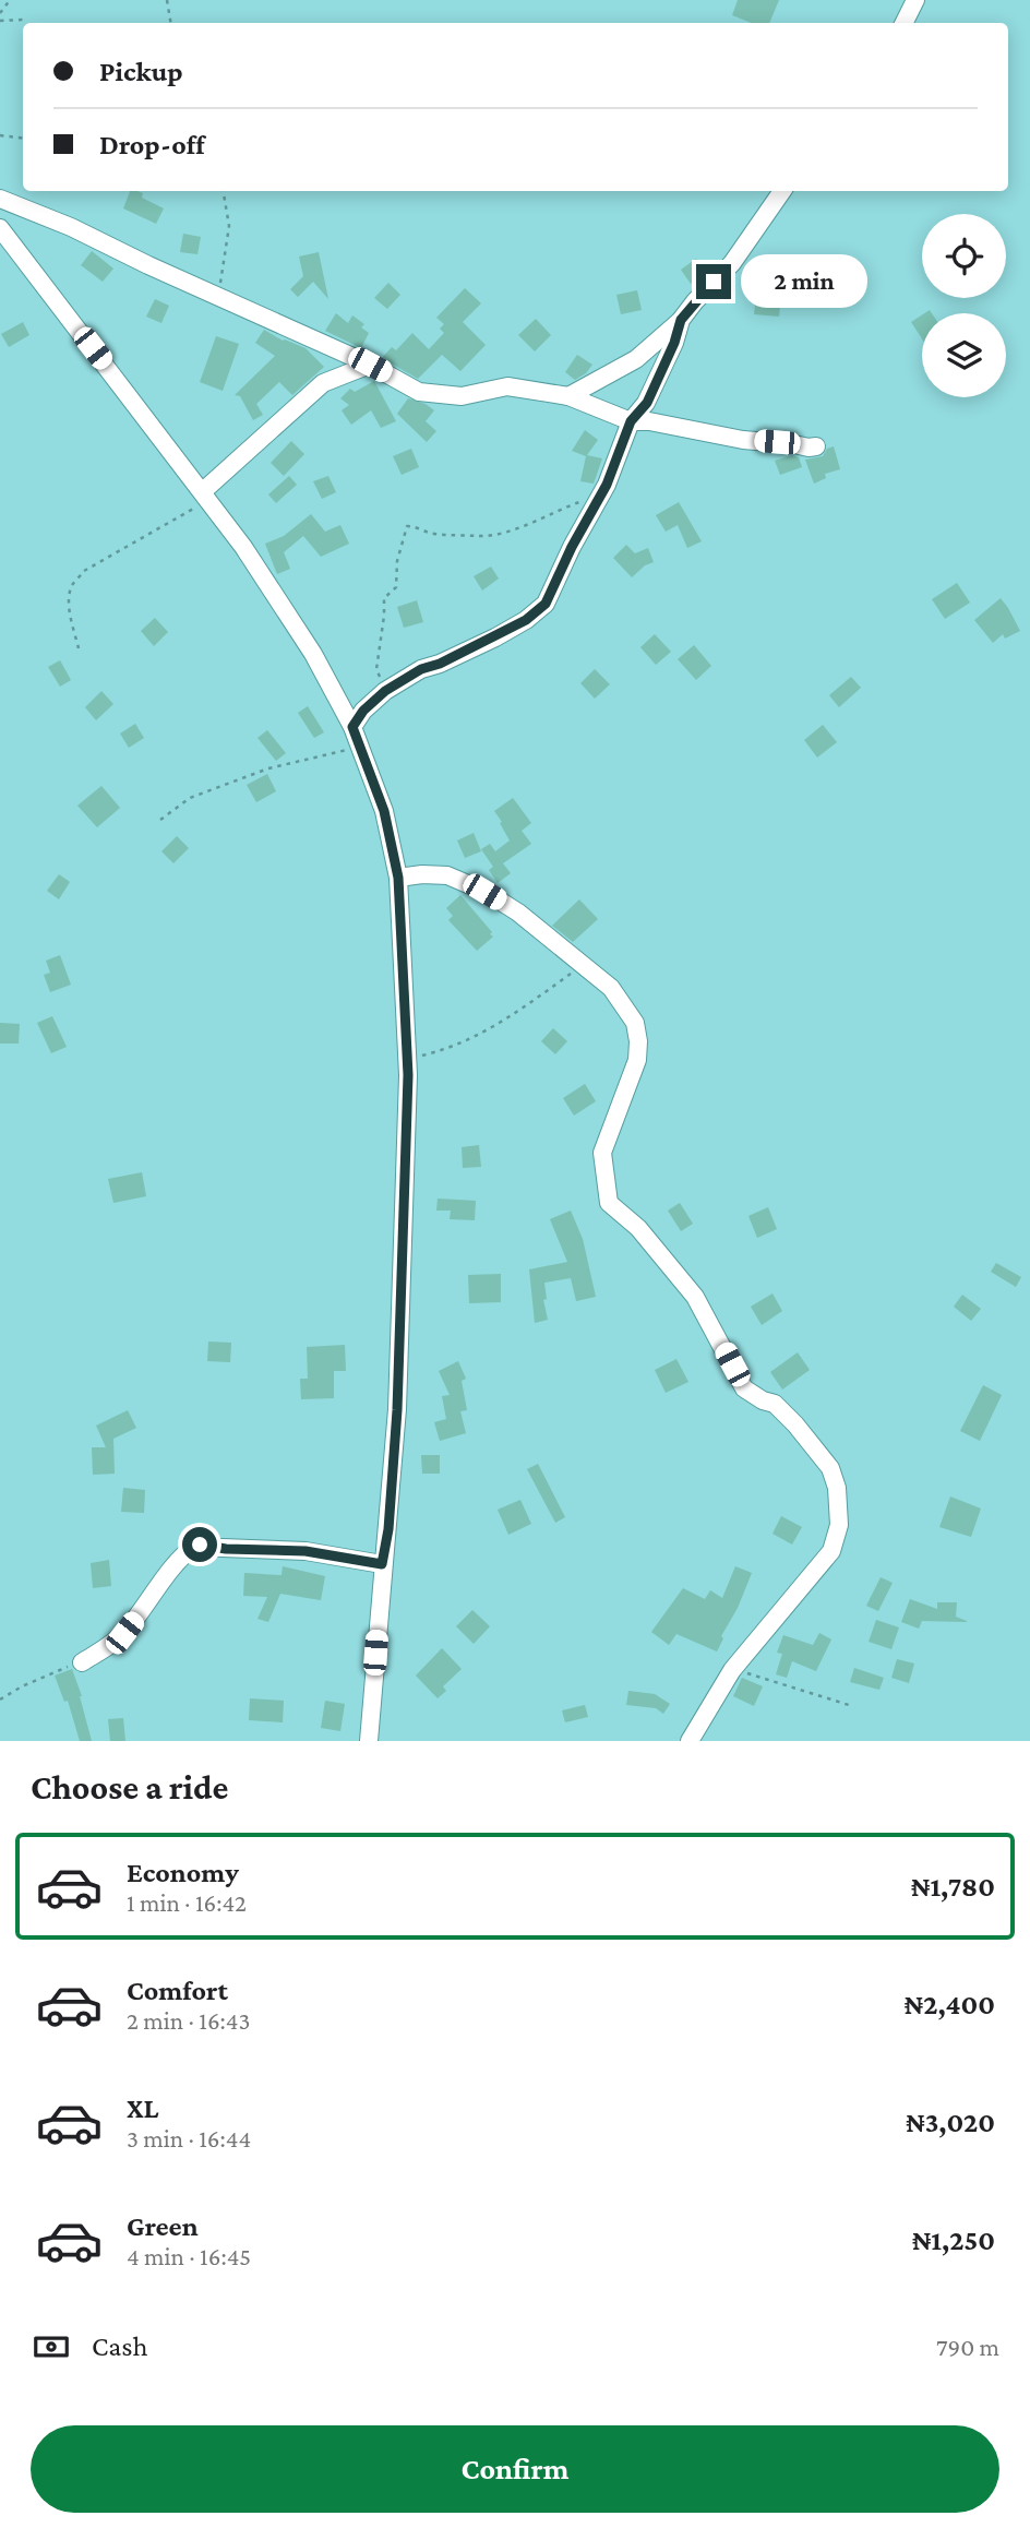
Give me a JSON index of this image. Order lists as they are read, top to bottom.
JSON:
{
  "page": {
    "banner": ["Pickup", "Drop-off"],
    "bubble": "2 min",
    "heading": "Choose a ride",
    "list": [
      {
        "name": "Economy",
        "note": "1 min · 16:42",
        "value": "₦1,780"
      },
      {
        "name": "Comfort",
        "note": "2 min · 16:43",
        "value": "₦2,400"
      },
      {
        "name": "XL",
        "note": "3 min · 16:44",
        "value": "₦3,020"
      },
      {
        "name": "Green",
        "note": "4 min · 16:45",
        "value": "₦1,250"
      }
    ],
    "pay": ["Cash", "790 m"],
    "buttons": "Confirm"
  }
}
